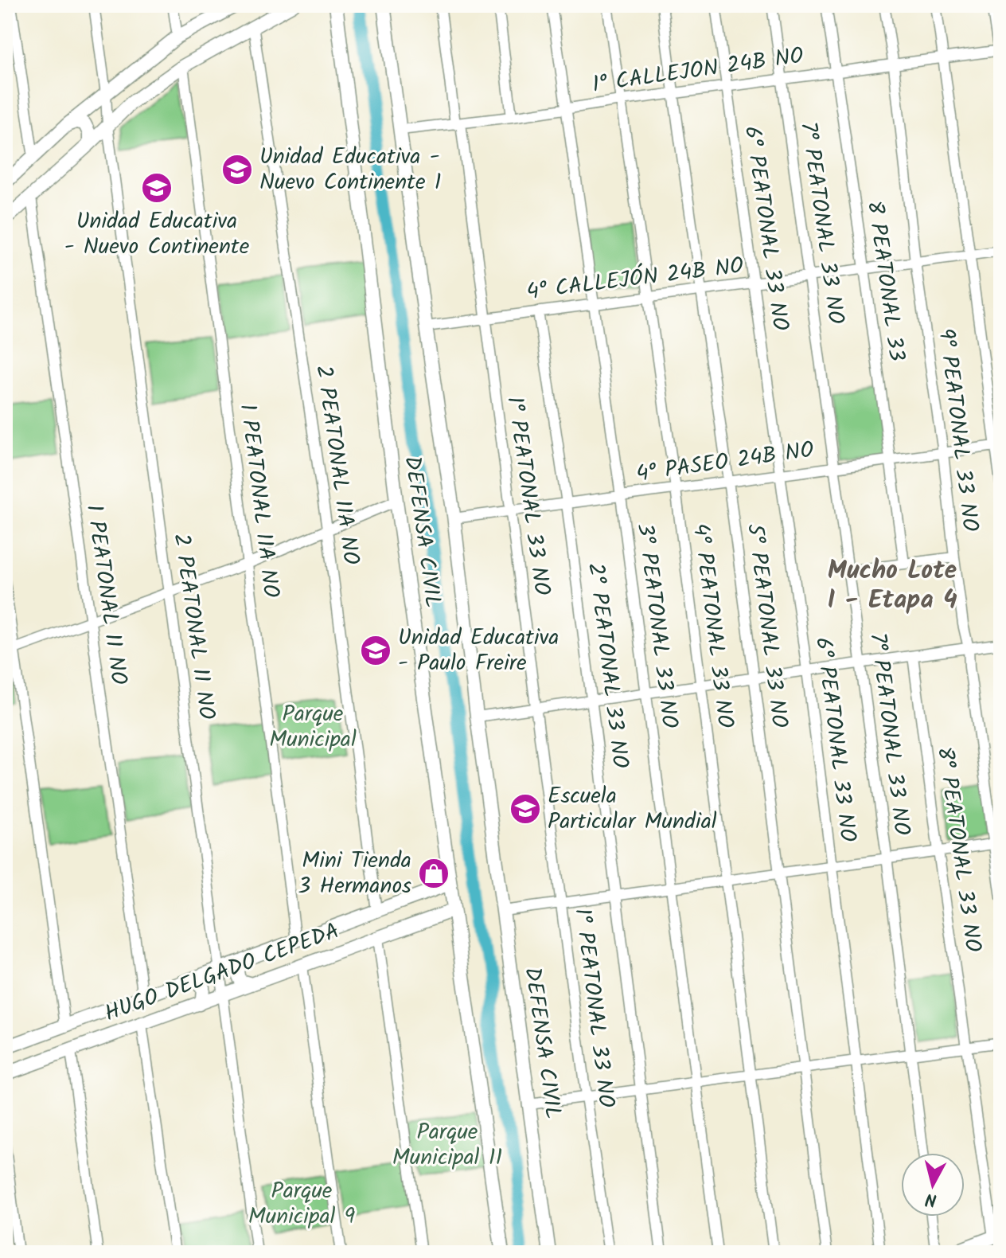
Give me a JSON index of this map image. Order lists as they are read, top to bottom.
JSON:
{
  "streets": {
    "street": [
      "1° CALLEJON 24B NO",
      "7° PEATONAL 33 NO",
      "6° PEATONAL 33 NO",
      "4° CALLEJÓN 24B NO",
      "8 PEATONAL 33",
      "9° PEATONAL 33 NO",
      "4° PASEO 24B NO",
      "2 PEATONAL 11A NO",
      "1° PEATONAL 33 NO",
      "1 PEATONAL 11A NO",
      "DEFENSA CIVIL",
      "1 PEATONAL 11 NO",
      "3° PEATONAL 33 NO",
      "4° PEATONAL 33 NO",
      "5° PEATONAL 33 NO",
      "2 PEATONAL 11 NO",
      "2° PEATONAL 33 NO",
      "8° PEATONAL 33 NO",
      "HUGO DELGADO CEPEDA"
    ]
  },
  "crossings": [
    ["1° CALLEJON 24B NO", "7° PEATONAL 33 NO"],
    ["1° CALLEJON 24B NO", "6° PEATONAL 33 NO"],
    ["1° CALLEJON 24B NO", "8 PEATONAL 33"],
    ["1° CALLEJON 24B NO", "9° PEATONAL 33 NO"],
    ["1° CALLEJON 24B NO", "1° PEATONAL 33 NO"],
    ["1° CALLEJON 24B NO", "DEFENSA CIVIL"],
    ["1° CALLEJON 24B NO", "3° PEATONAL 33 NO"],
    ["1° CALLEJON 24B NO", "4° PEATONAL 33 NO"],
    ["1° CALLEJON 24B NO", "5° PEATONAL 33 NO"],
    ["7° PEATONAL 33 NO", "4° CALLEJÓN 24B NO"],
    ["7° PEATONAL 33 NO", "4° PASEO 24B NO"],
    ["6° PEATONAL 33 NO", "4° CALLEJÓN 24B NO"],
    ["6° PEATONAL 33 NO", "4° PASEO 24B NO"],
    ["4° CALLEJÓN 24B NO", "8 PEATONAL 33"],
    ["4° CALLEJÓN 24B NO", "9° PEATONAL 33 NO"],
    ["4° CALLEJÓN 24B NO", "1° PEATONAL 33 NO"],
    ["4° CALLEJÓN 24B NO", "DEFENSA CIVIL"],
    ["4° CALLEJÓN 24B NO", "3° PEATONAL 33 NO"],
    ["4° CALLEJÓN 24B NO", "4° PEATONAL 33 NO"],
    ["4° CALLEJÓN 24B NO", "5° PEATONAL 33 NO"],
    ["4° CALLEJÓN 24B NO", "2° PEATONAL 33 NO"],
    ["8 PEATONAL 33", "4° PASEO 24B NO"],
    ["9° PEATONAL 33 NO", "4° PASEO 24B NO"],
    ["4° PASEO 24B NO", "1° PEATONAL 33 NO"],
    ["4° PASEO 24B NO", "DEFENSA CIVIL"],
    ["4° PASEO 24B NO", "3° PEATONAL 33 NO"],
    ["4° PASEO 24B NO", "4° PEATONAL 33 NO"],
    ["4° PASEO 24B NO", "5° PEATONAL 33 NO"],
    ["4° PASEO 24B NO", "2° PEATONAL 33 NO"],
    ["2 PEATONAL 11A NO", "HUGO DELGADO CEPEDA"],
    ["1 PEATONAL 11A NO", "HUGO DELGADO CEPEDA"],
    ["DEFENSA CIVIL", "HUGO DELGADO CEPEDA"],
    ["1 PEATONAL 11 NO", "HUGO DELGADO CEPEDA"],
    ["2 PEATONAL 11 NO", "HUGO DELGADO CEPEDA"]
  ],
  "districts": ["Mucho Lote I - Etapa 4"],
  "parks": ["Parque Municipal", "Parque Municipal 11", "Parque Municipal 9"],
  "places": {
    "school or university": [
      "Unidad Educativa - Nuevo Continente 1",
      "Unidad Educativa - Nuevo Continente",
      "Unidad Educativa - Paulo Freire",
      "Escuela Particular Mundial"
    ],
    "shop": ["Mini Tienda 3 Hermanos"]
  },
  "north": "bottom"
}
